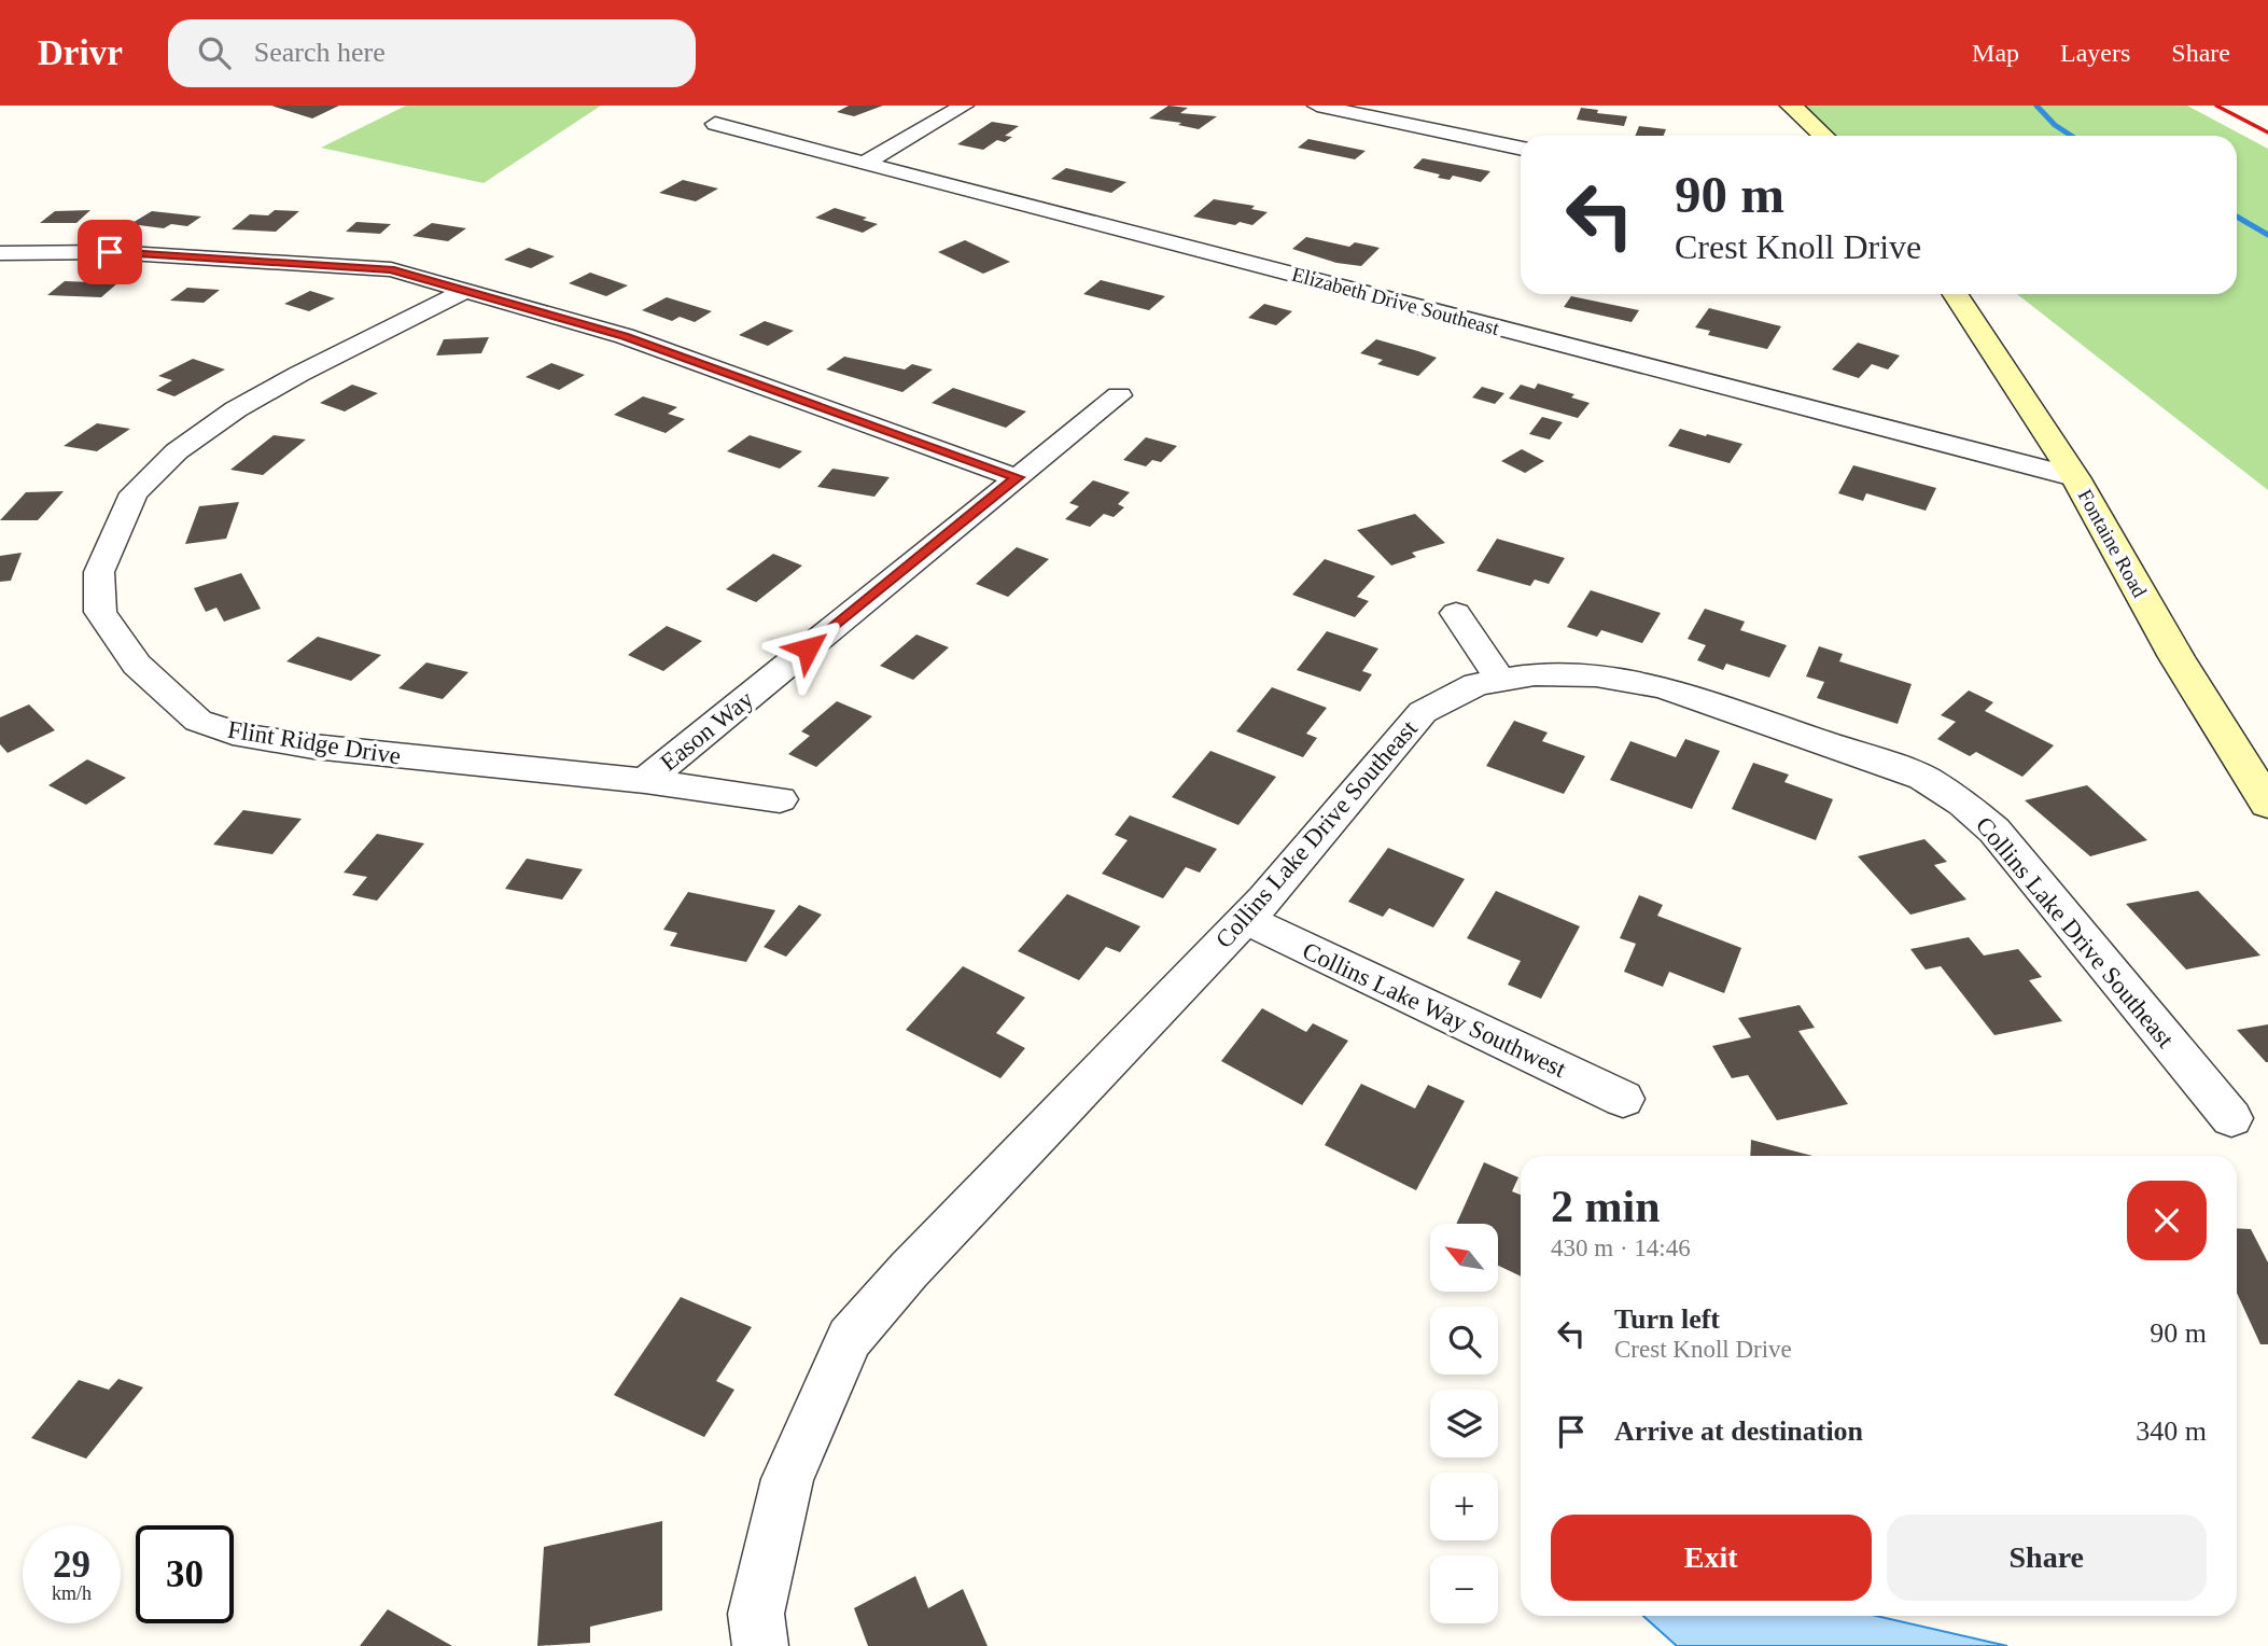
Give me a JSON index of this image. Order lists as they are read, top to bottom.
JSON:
{
  "streets": {
    "main road": ["Fontaine Road"],
    "street": [
      "Elizabeth Drive Southeast",
      "Eason Way",
      "Flint Ridge Drive",
      "Collins Lake Drive Southeast",
      "Collins Lake Way Southwest"
    ]
  },
  "crossings": [
    ["Elizabeth Drive Southeast", "Fontaine Road"],
    ["Eason Way", "Flint Ridge Drive"],
    ["Collins Lake Drive Southeast", "Collins Lake Way Southwest"]
  ],
  "north": "top left",
  "page": {
    "header": "Drivr",
    "search": "Search here",
    "nav": ["Map", "Layers", "Share"],
    "turn": ["90 m", "Crest Knoll Drive"],
    "heading": ["2 min", "430 m · 14:46"],
    "map_buttons": ["+", "−"],
    "list": [
      {
        "name": "Turn left",
        "note": "Crest Knoll Drive",
        "value": "90 m"
      },
      {
        "name": "Arrive at destination",
        "value": "340 m"
      }
    ],
    "buttons": ["Exit", "Share"],
    "speed": "29 km/h",
    "limit": "30"
  }
}
